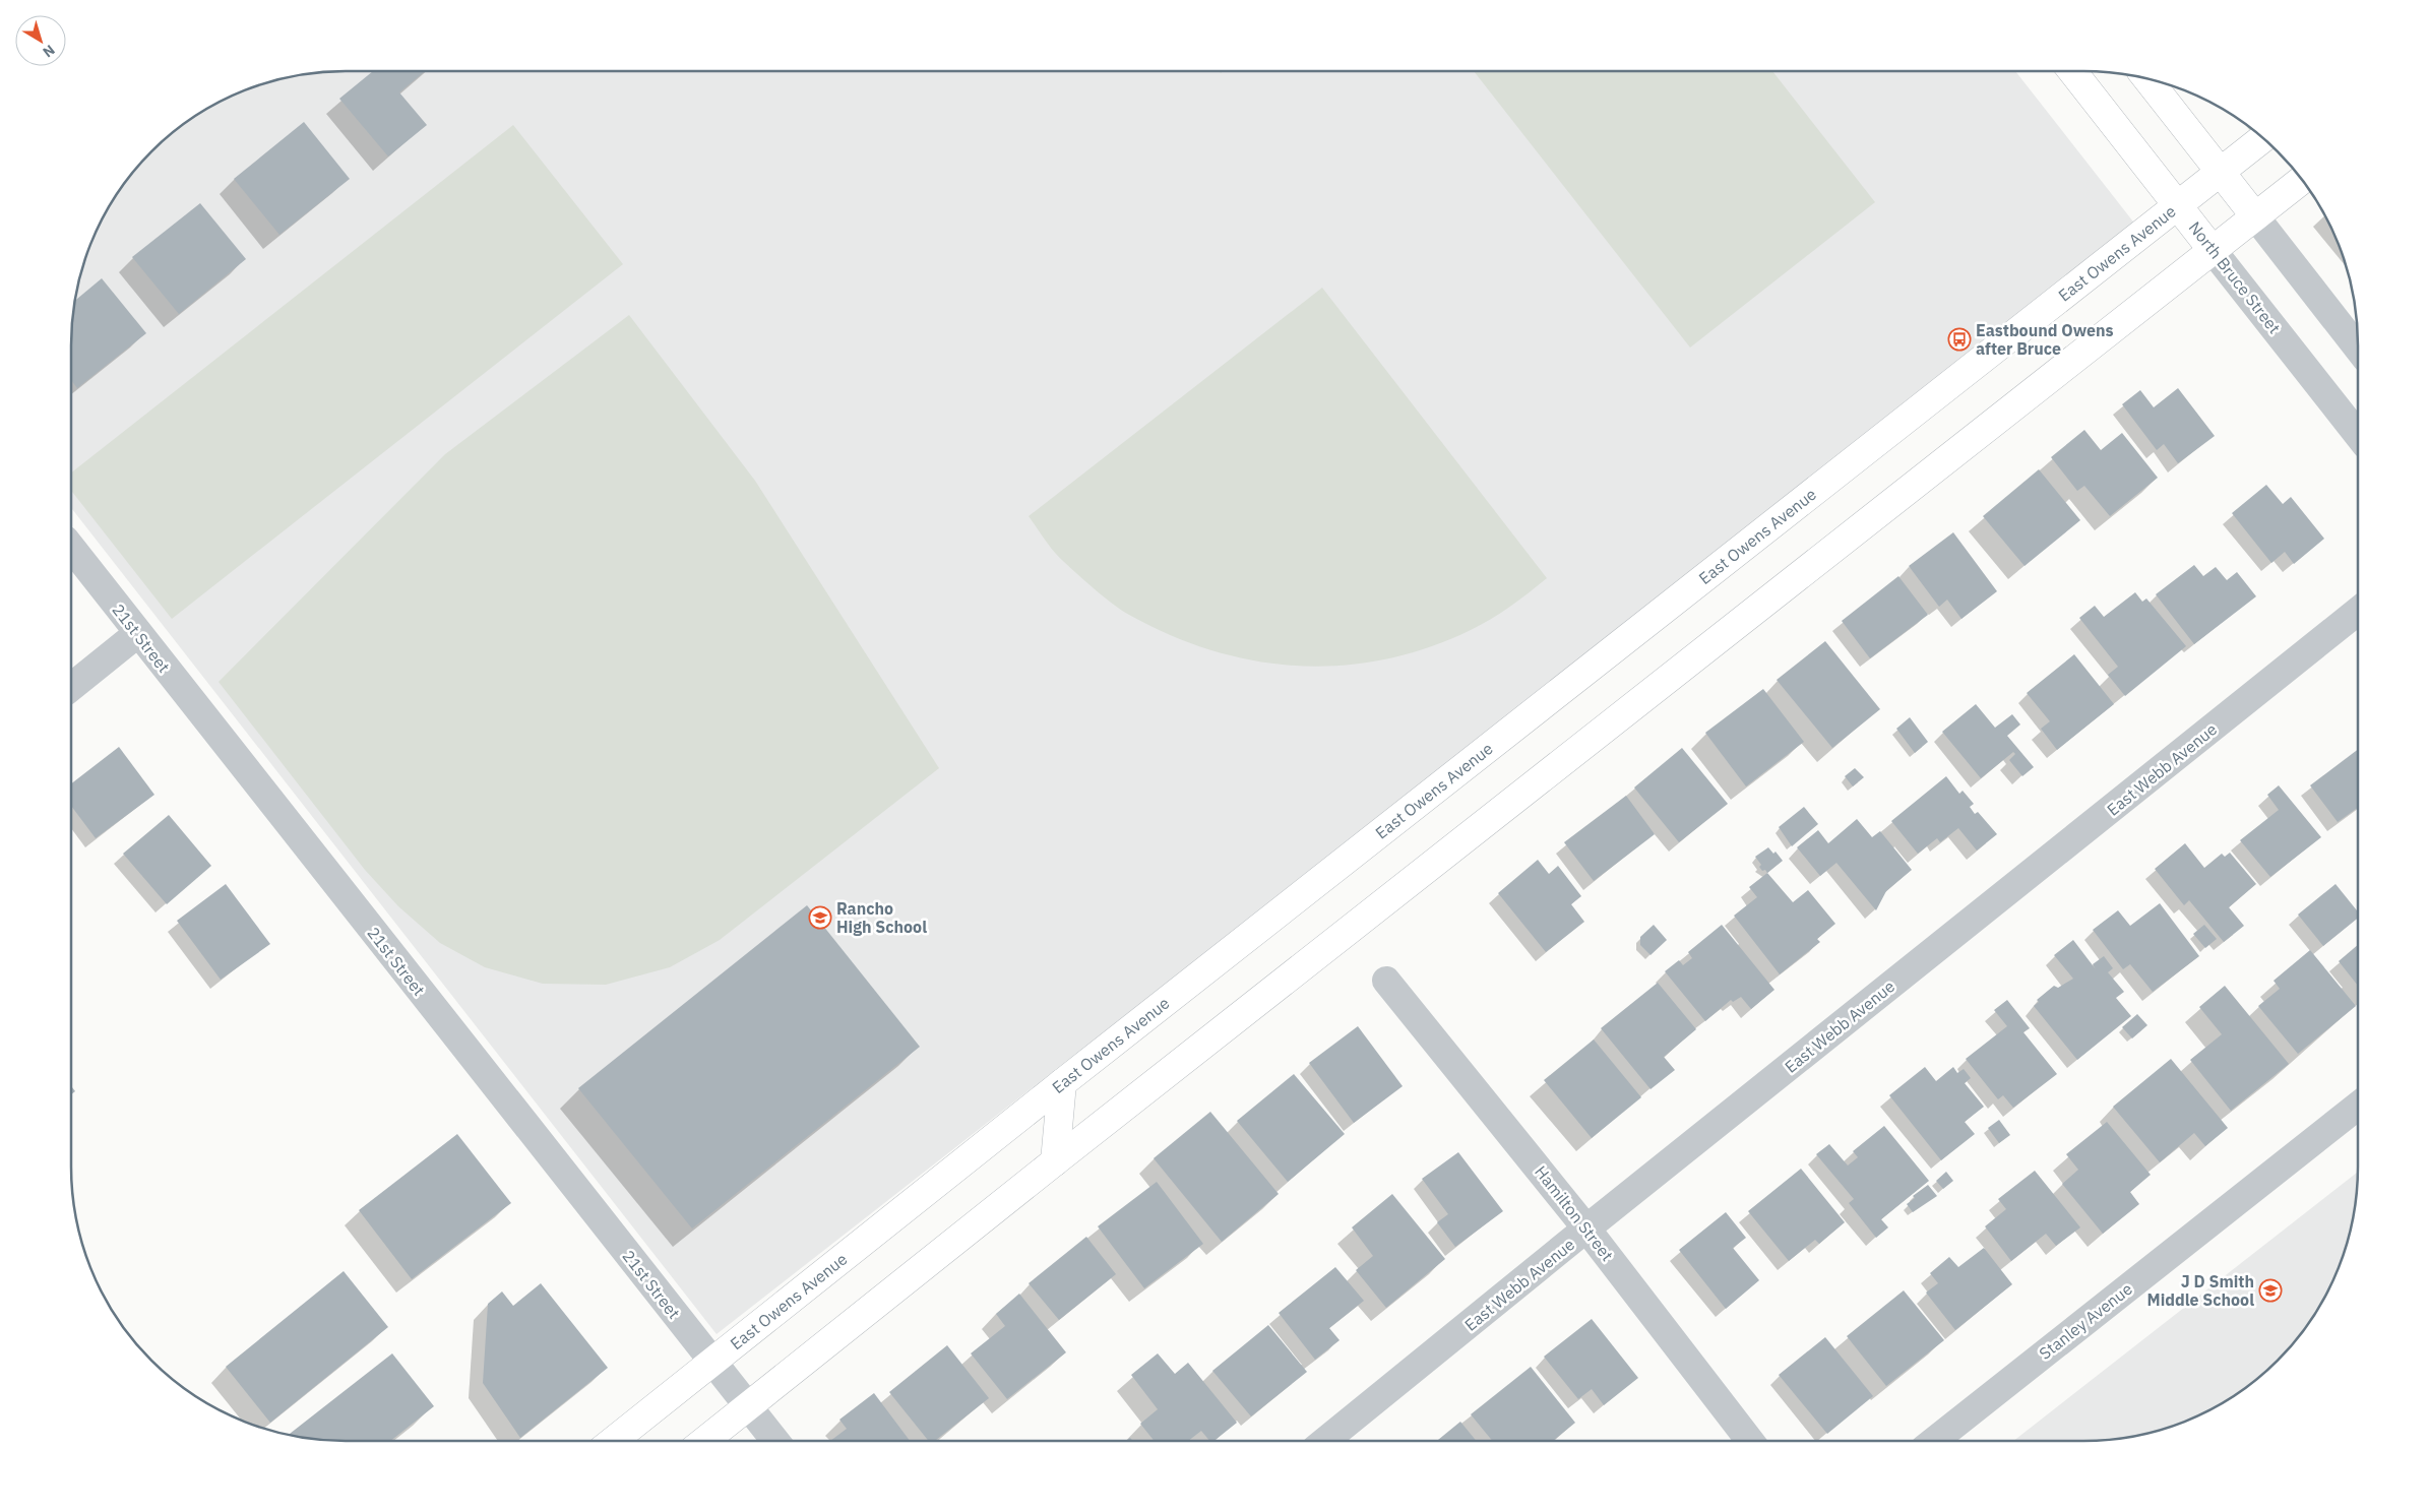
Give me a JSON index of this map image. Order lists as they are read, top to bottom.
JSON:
{
  "streets": {
    "main road": ["East Owens Avenue", "North Bruce Street"],
    "street": [
      "21st Street",
      "East Webb Avenue",
      "Hamilton Street",
      "Stanley Avenue"
    ]
  },
  "crossings": [
    ["East Owens Avenue", "North Bruce Street"],
    ["East Owens Avenue", "21st Street"],
    ["East Webb Avenue", "Hamilton Street"]
  ],
  "places": {
    "bus stop": ["Eastbound Owens after Bruce"],
    "school or university": ["Rancho High School", "J D Smith Middle School"]
  },
  "north": "bottom right"
}
